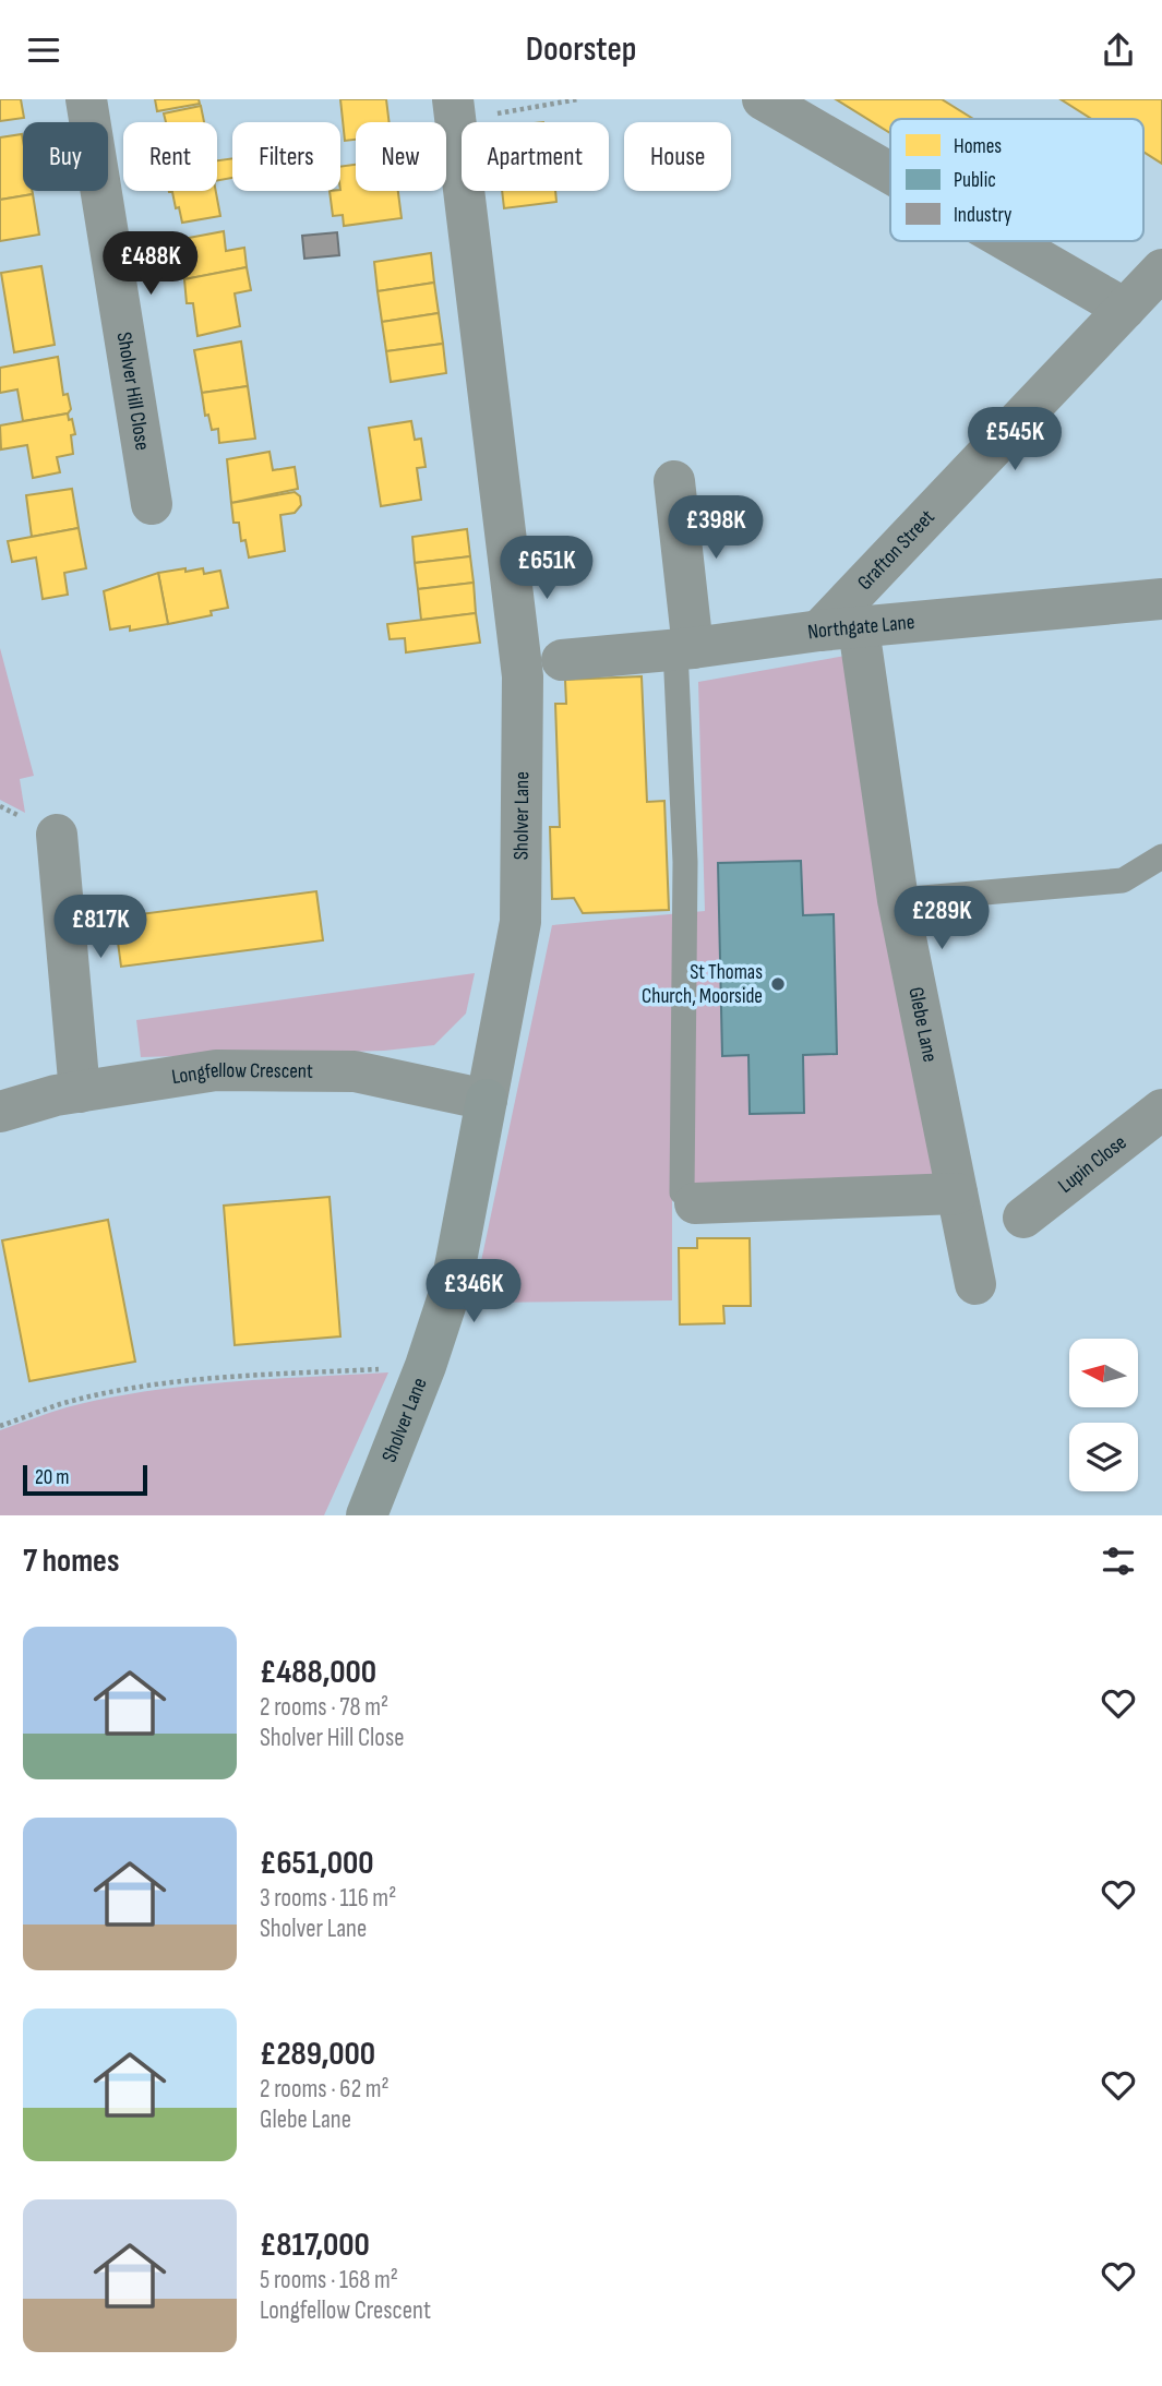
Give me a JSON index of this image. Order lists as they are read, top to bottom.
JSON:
{
  "streets": {
    "street": [
      "Sholver Hill Close",
      "Grafton Street",
      "Northgate Lane",
      "Sholver Lane",
      "Glebe Lane",
      "Longfellow Crescent",
      "Lupin Close"
    ]
  },
  "crossings": [
    ["Grafton Street", "Northgate Lane"],
    ["Grafton Street", "Glebe Lane"],
    ["Northgate Lane", "Glebe Lane"],
    ["Sholver Lane", "Longfellow Crescent"]
  ],
  "places": ["St Thomas Church, Moorside"],
  "legend": ["Homes", "Public", "Industry"],
  "scale_bar": "20 m",
  "north": "left",
  "page": {
    "header": "Doorstep",
    "chip": [
      "Buy",
      "Rent",
      "Filters",
      "New",
      "Apartment",
      "House"
    ],
    "price": [
      "£488K",
      "£545K",
      "£398K",
      "£651K",
      "£289K",
      "£817K",
      "£346K"
    ],
    "scale": "20 m",
    "heading": "7 homes",
    "list": [
      {
        "name": "£488,000",
        "note": "2 rooms · 78 m² · Sholver Hill Close"
      },
      {
        "name": "£651,000",
        "note": "3 rooms · 116 m² · Sholver Lane"
      },
      {
        "name": "£289,000",
        "note": "2 rooms · 62 m² · Glebe Lane"
      },
      {
        "name": "£817,000",
        "note": "5 rooms · 168 m² · Longfellow Crescent"
      }
    ]
  }
}
